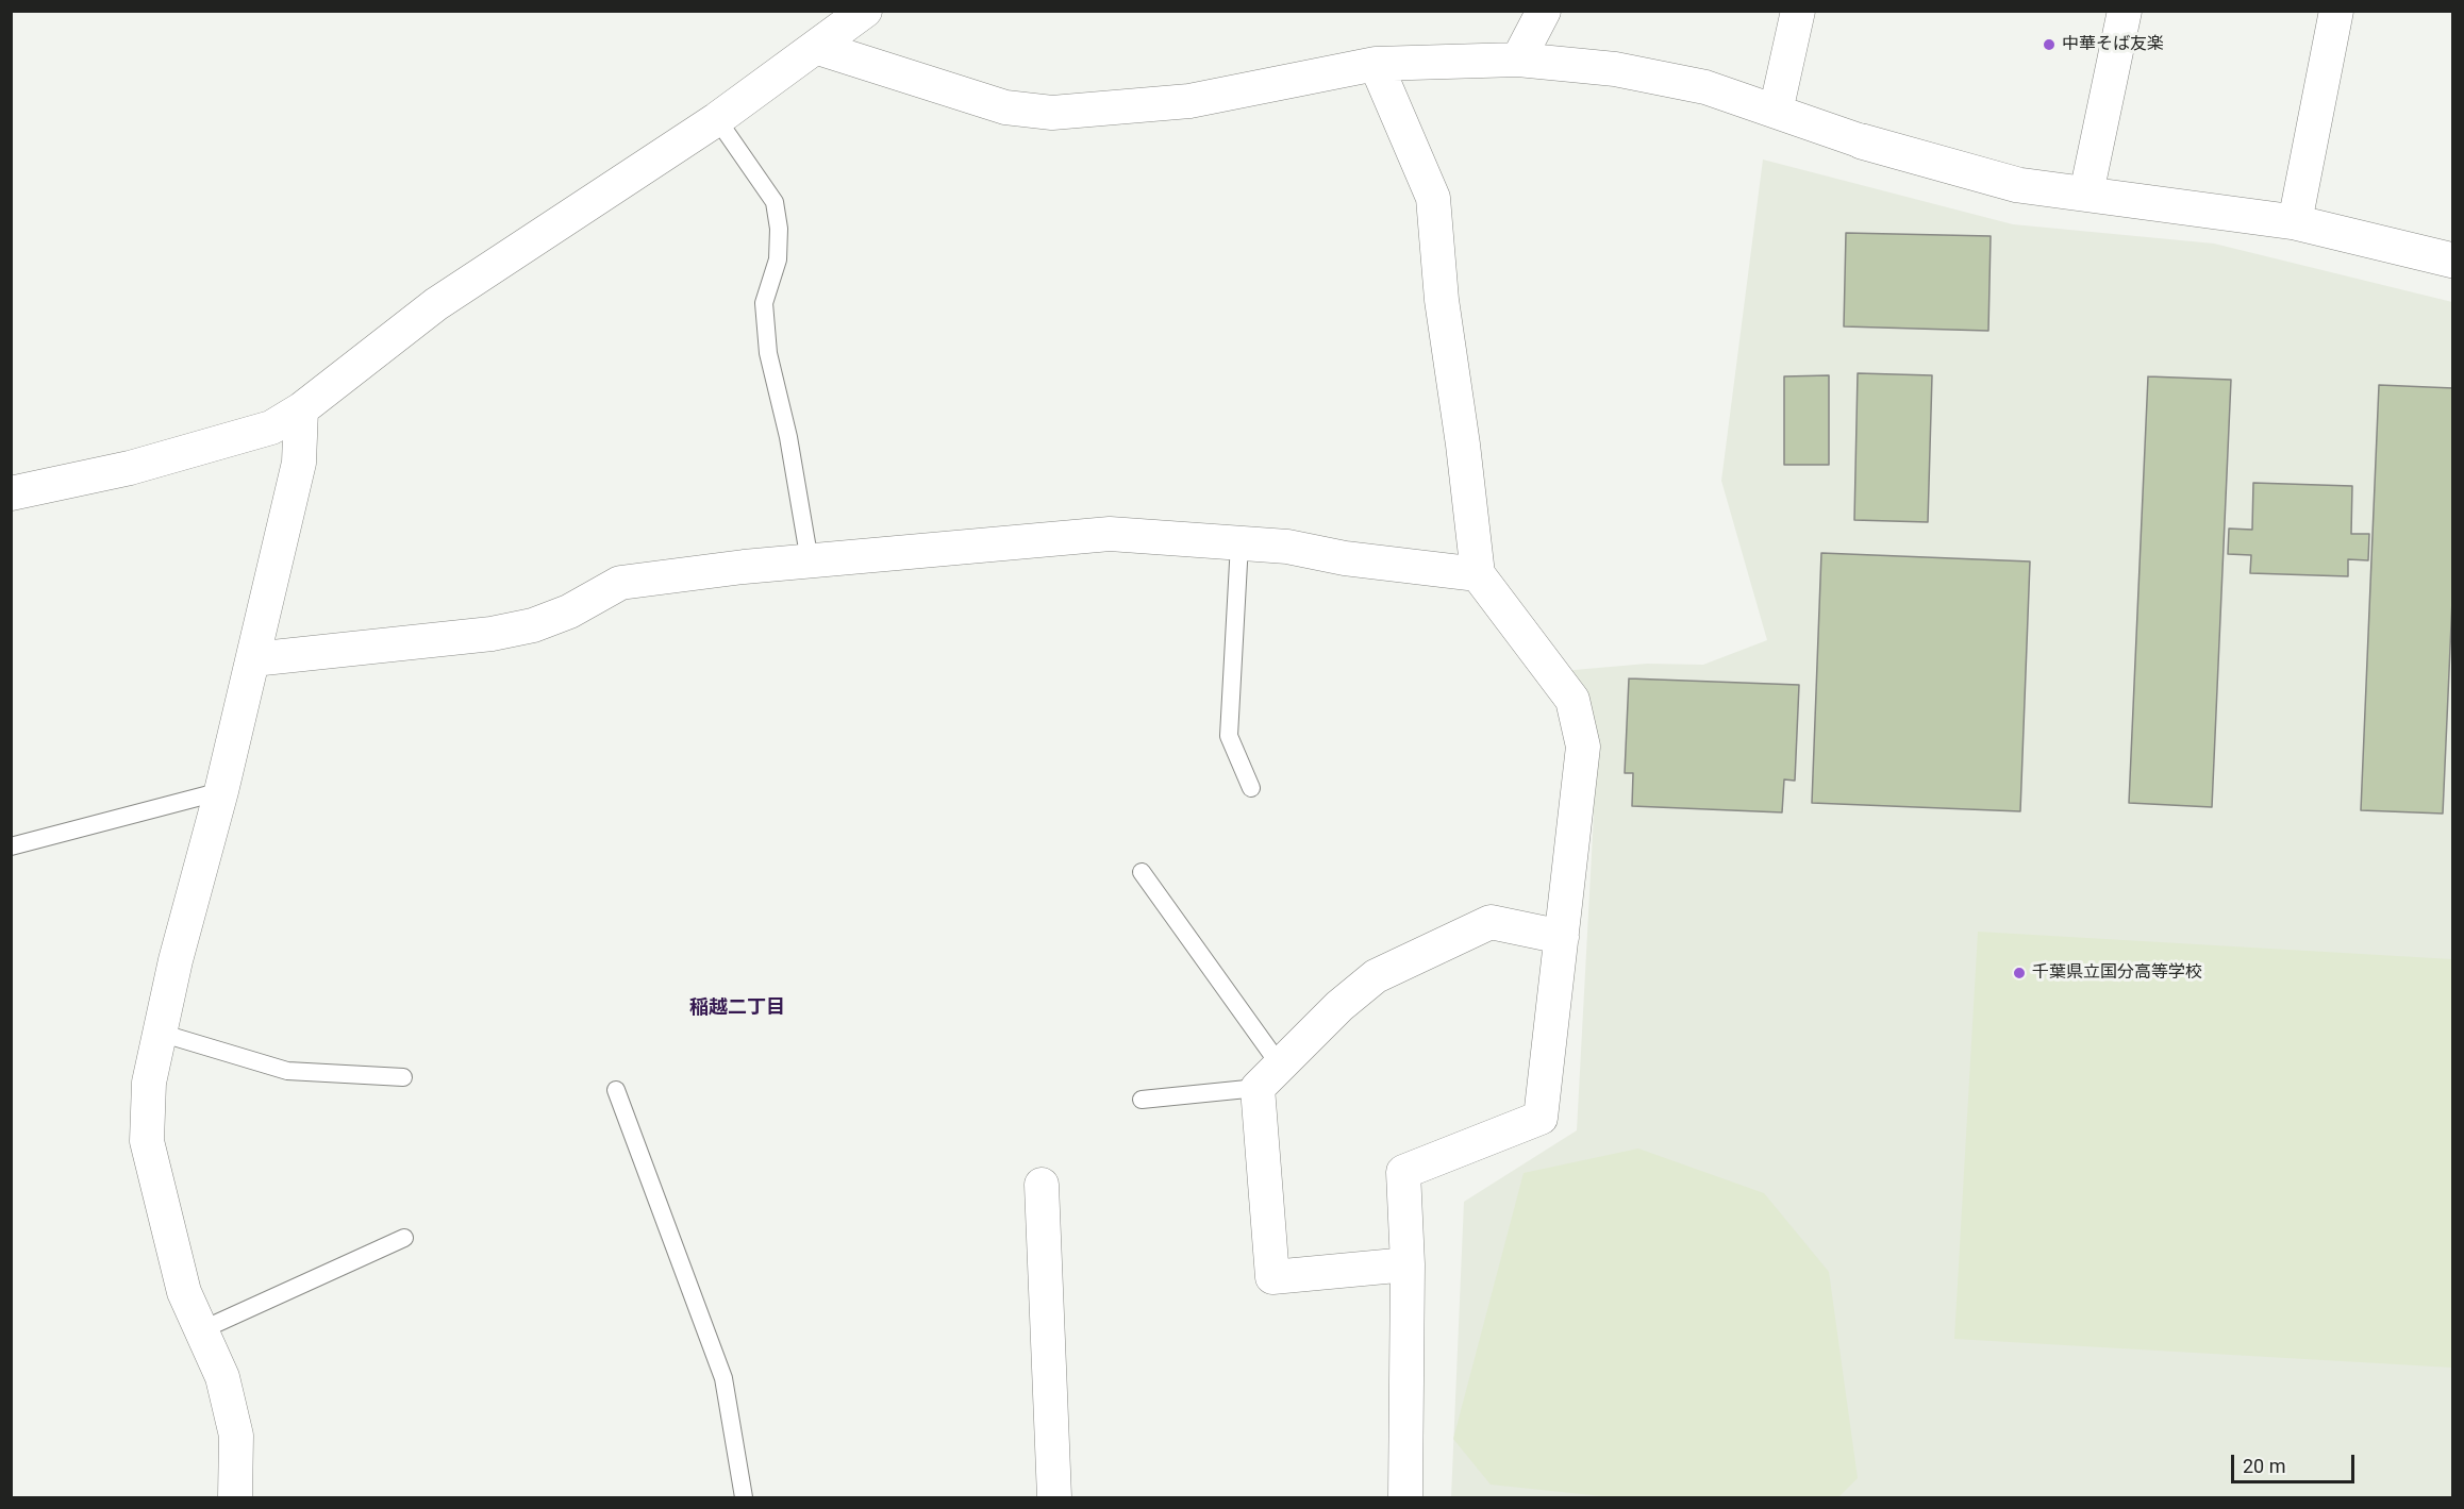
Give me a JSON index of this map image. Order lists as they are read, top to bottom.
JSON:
{
  "districts": ["稲越二丁目"],
  "places": ["中華そば友楽", "千葉県立国分高等学校"],
  "scale_bar": "20 m"
}
